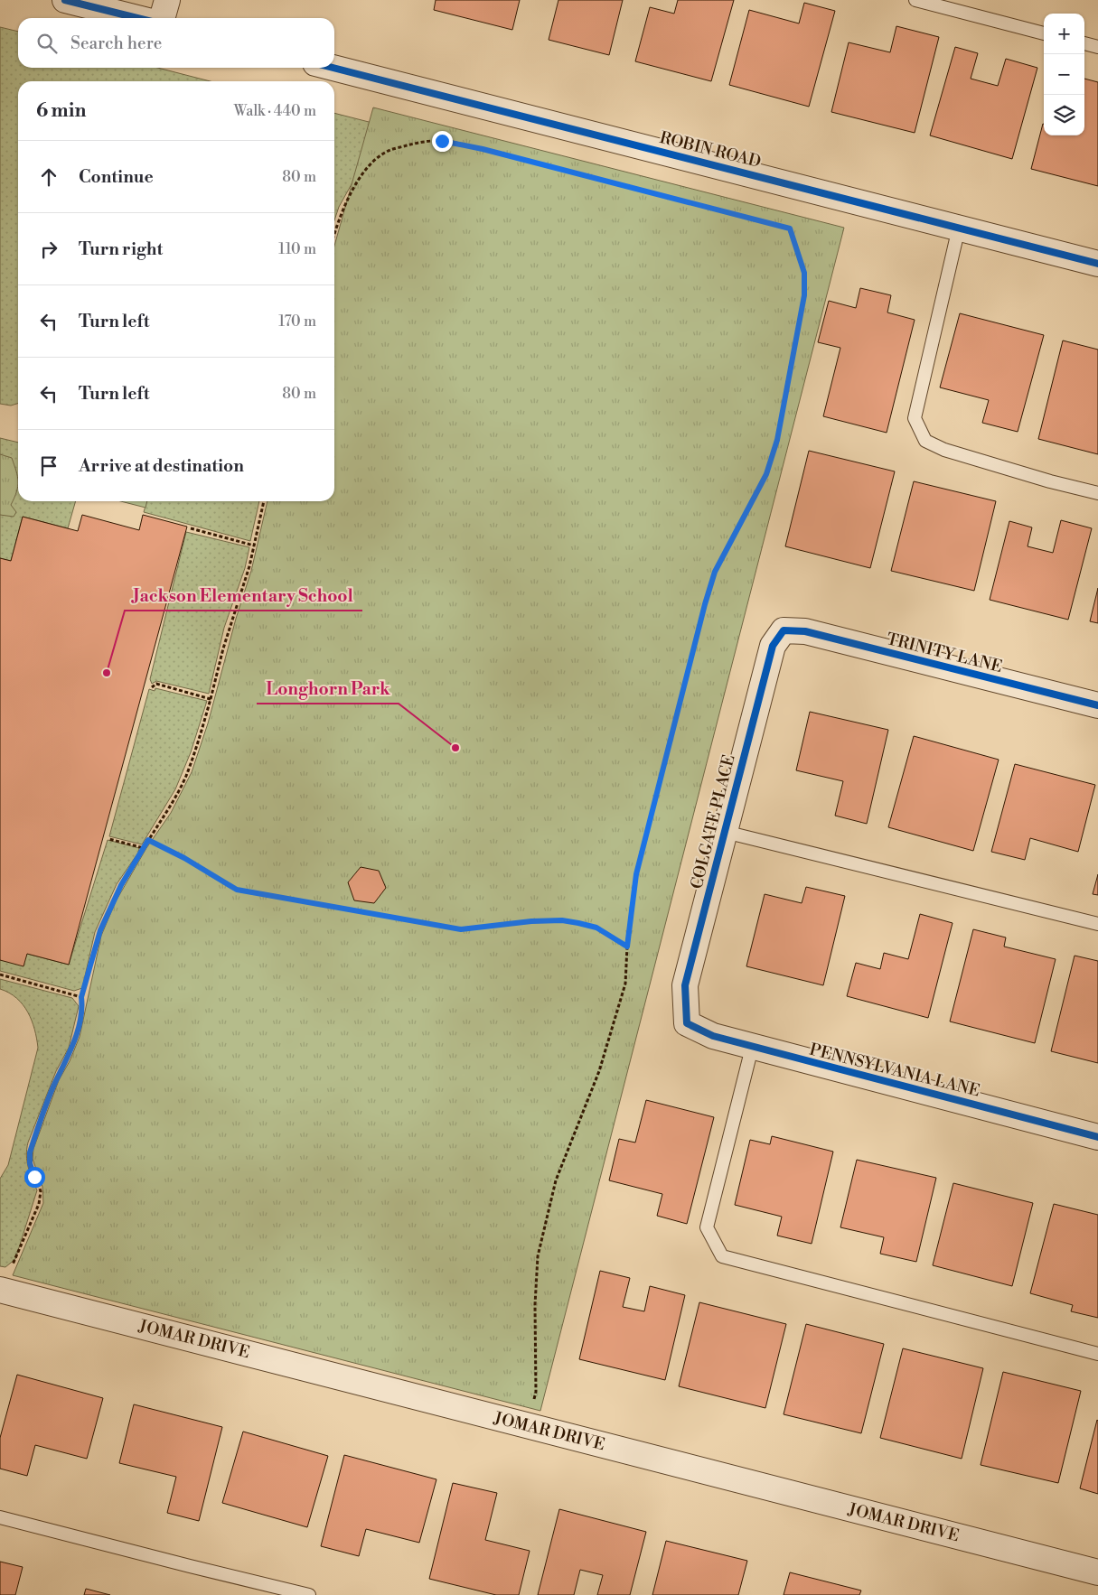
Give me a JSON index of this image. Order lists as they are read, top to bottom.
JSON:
{
  "streets": {
    "street": [
      "ROBIN ROAD",
      "TRINITY LANE",
      "COLGATE PLACE",
      "PENNSYLVANIA LANE",
      "JOMAR DRIVE"
    ]
  },
  "crossings": [
    ["TRINITY LANE", "COLGATE PLACE"],
    ["COLGATE PLACE", "PENNSYLVANIA LANE"]
  ],
  "places": ["Jackson Elementary School", "Longhorn Park"],
  "page": {
    "map_buttons": ["+", "−"],
    "search": "Search here",
    "heading": ["6 min", "Walk · 440 m"],
    "list": [
      ["Continue", "80 m"],
      ["Turn right", "110 m"],
      ["Turn left", "170 m"],
      ["Turn left", "80 m"],
      "Arrive at destination"
    ]
  }
}
